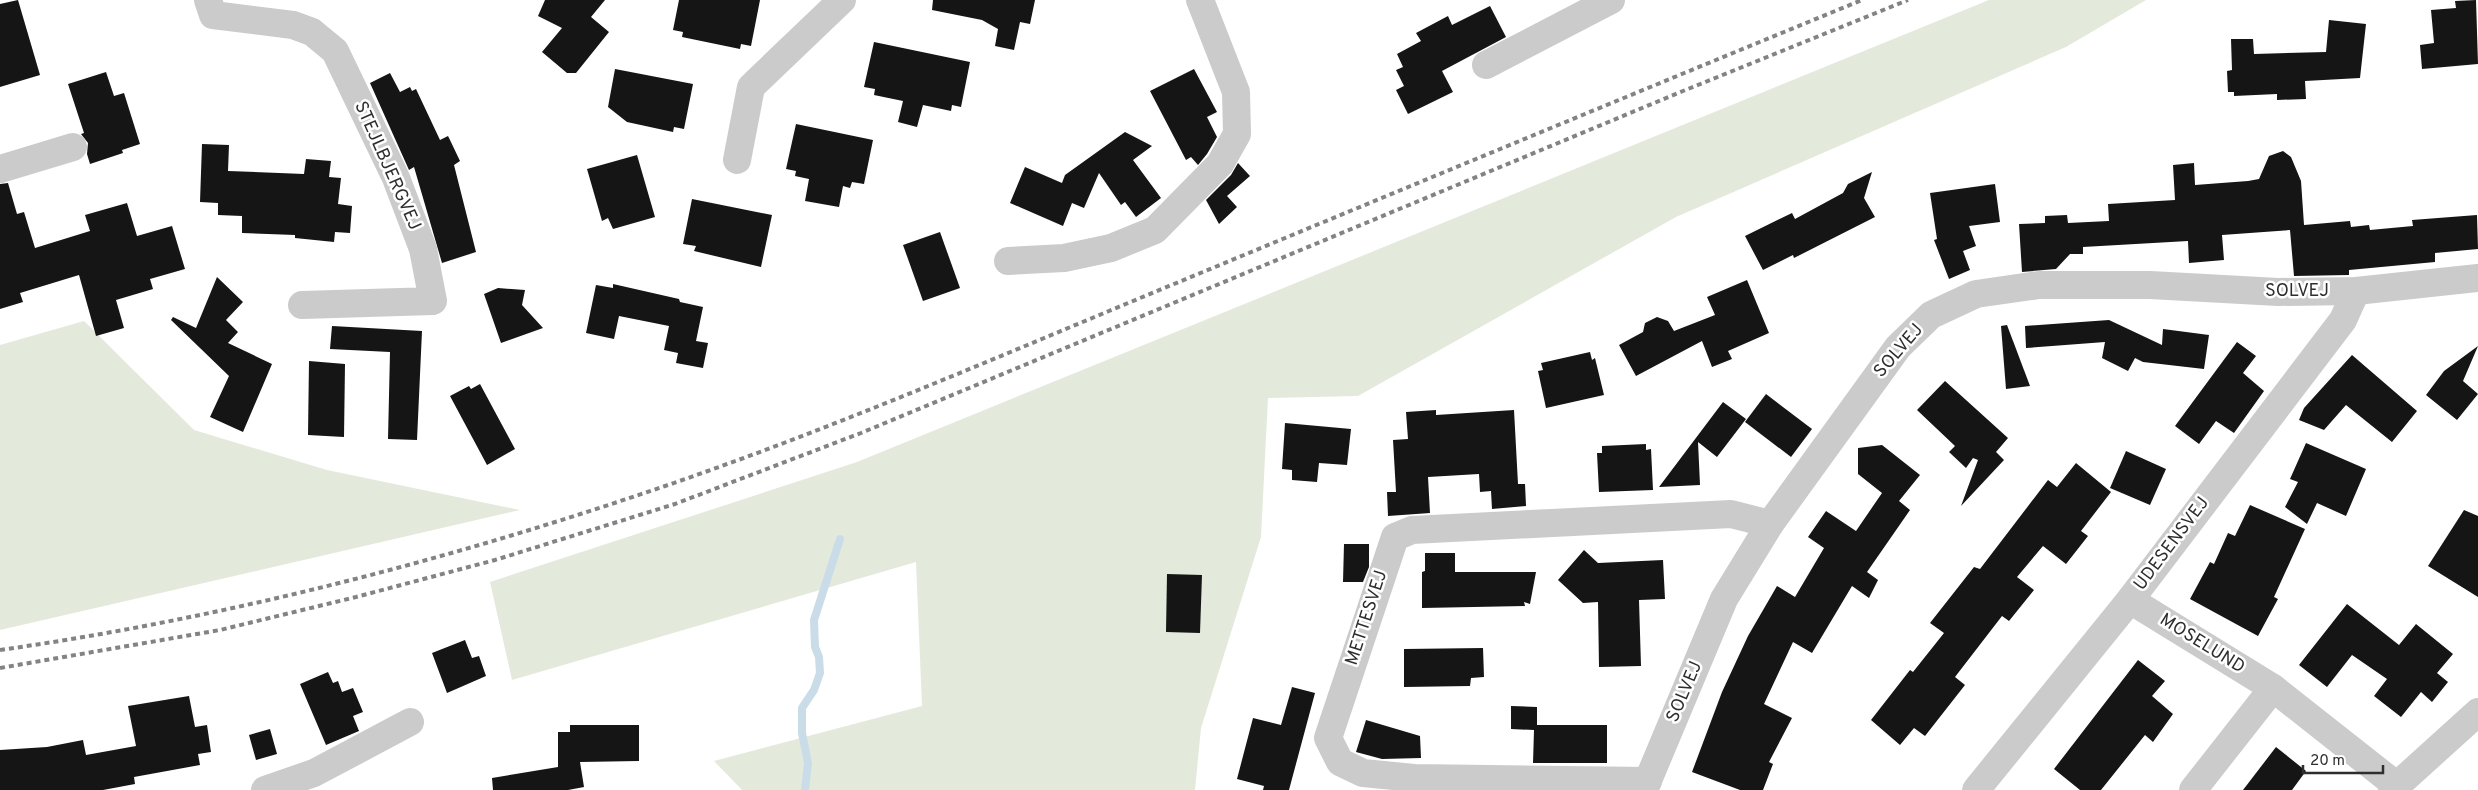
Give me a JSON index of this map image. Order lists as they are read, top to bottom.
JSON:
{
  "streets": {
    "street": [
      "STEJLBJERGVEJ",
      "SOLVEJ",
      "UDESENSVEJ",
      "METTESVEJ",
      "MOSELUND"
    ]
  },
  "crossings": [
    ["SOLVEJ", "UDESENSVEJ"],
    ["SOLVEJ", "METTESVEJ"],
    ["UDESENSVEJ", "MOSELUND"]
  ],
  "scale_bar": "20 m"
}
